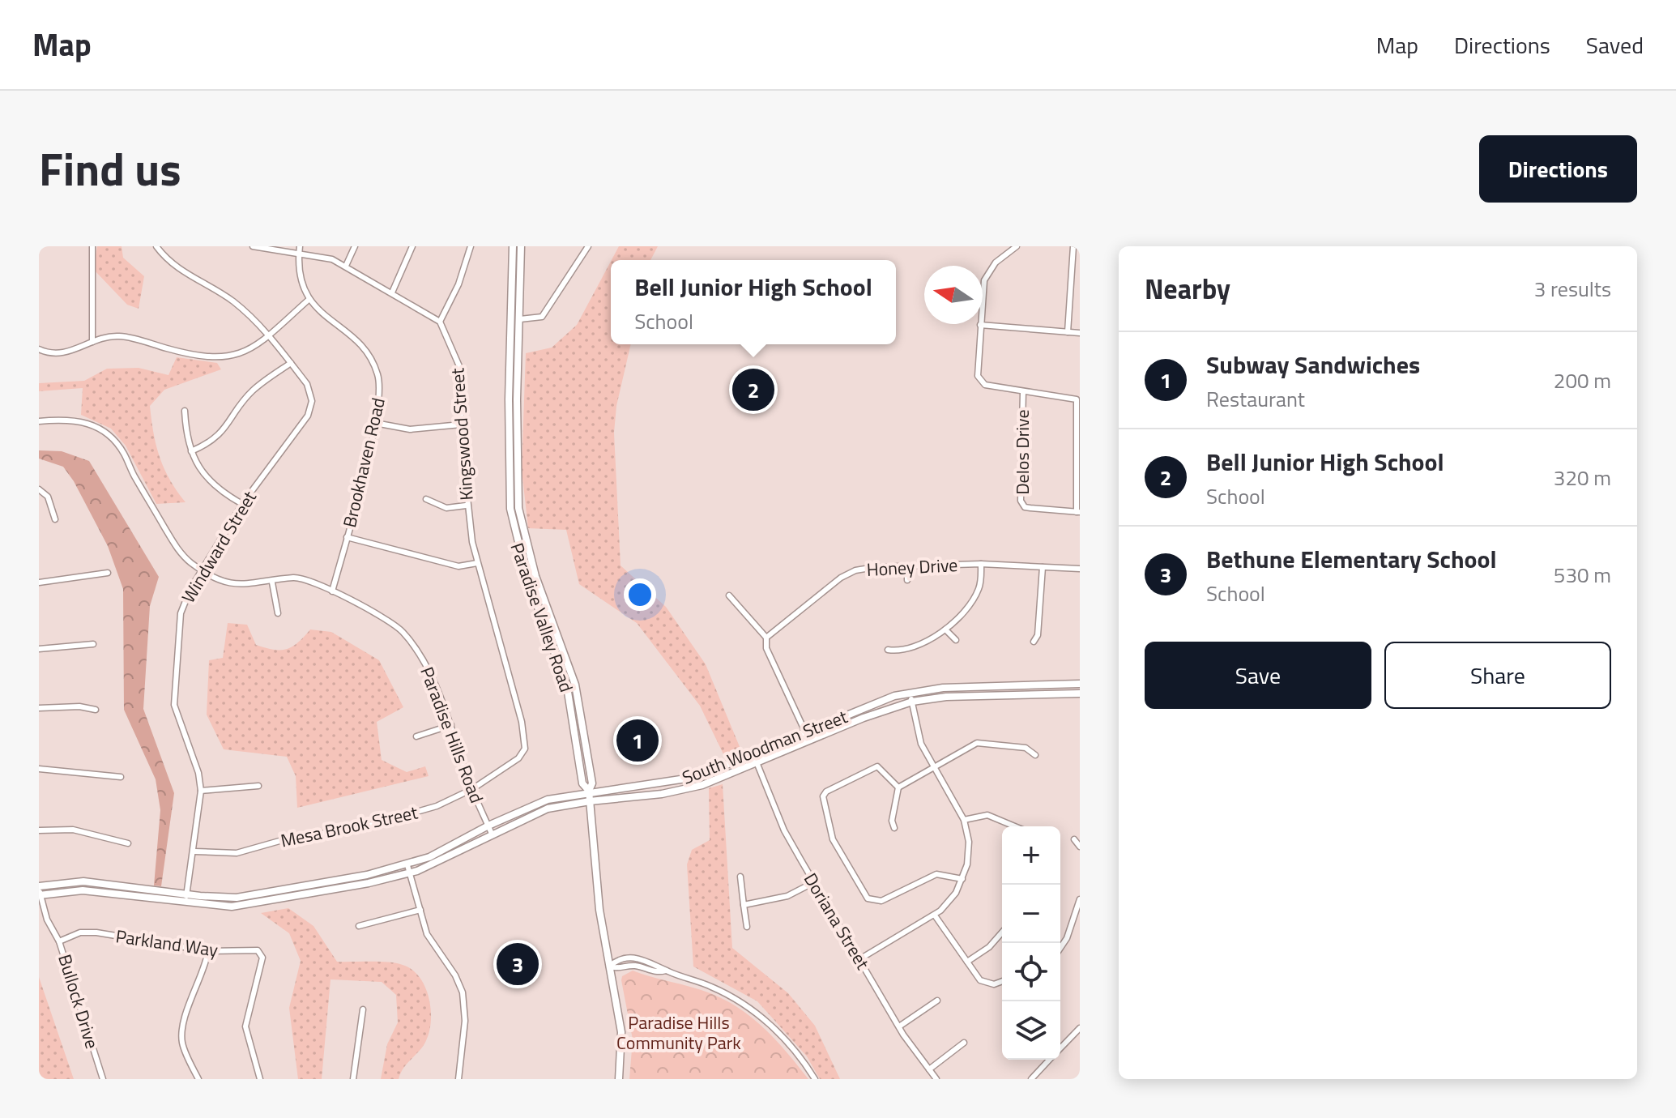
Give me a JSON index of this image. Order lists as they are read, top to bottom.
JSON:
{
  "streets": {
    "main road": ["Paradise Valley Road", "South Woodman Street"],
    "street": [
      "Kingswood Street",
      "Delos Drive",
      "Brookhaven Road",
      "Windward Street",
      "Honey Drive",
      "Paradise Hills Road",
      "Mesa Brook Street",
      "Doriana Street",
      "Parkland Way",
      "Bullock Drive"
    ]
  },
  "crossings": [
    ["Kingswood Street", "Mesa Brook Street"],
    ["Brookhaven Road", "Paradise Hills Road"],
    ["Windward Street", "Paradise Hills Road"],
    ["Windward Street", "South Woodman Street"],
    ["Windward Street", "Mesa Brook Street"],
    ["Paradise Valley Road", "South Woodman Street"],
    ["Paradise Hills Road", "South Woodman Street"],
    ["Paradise Hills Road", "Mesa Brook Street"],
    ["South Woodman Street", "Doriana Street"],
    ["South Woodman Street", "Bullock Drive"],
    ["Parkland Way", "Bullock Drive"]
  ],
  "parks": ["Paradise Hills Community Park"],
  "north": "left",
  "page": {
    "header": "Map",
    "nav": ["Map", "Directions", "Saved"],
    "title": "Find us",
    "buttons": [
      "Directions",
      ["Save", "Share"]
    ],
    "heading": ["Nearby", "3 results"],
    "popup": ["Bell Junior High School", "School"],
    "list": [
      {
        "mark": "1",
        "name": "Subway Sandwiches",
        "note": "Restaurant",
        "value": "200 m"
      },
      {
        "mark": "2",
        "name": "Bell Junior High School",
        "note": "School",
        "value": "320 m"
      },
      {
        "mark": "3",
        "name": "Bethune Elementary School",
        "note": "School",
        "value": "530 m"
      }
    ],
    "pins": ["2", "1", "3"],
    "map_buttons": ["+", "−"]
  }
}
